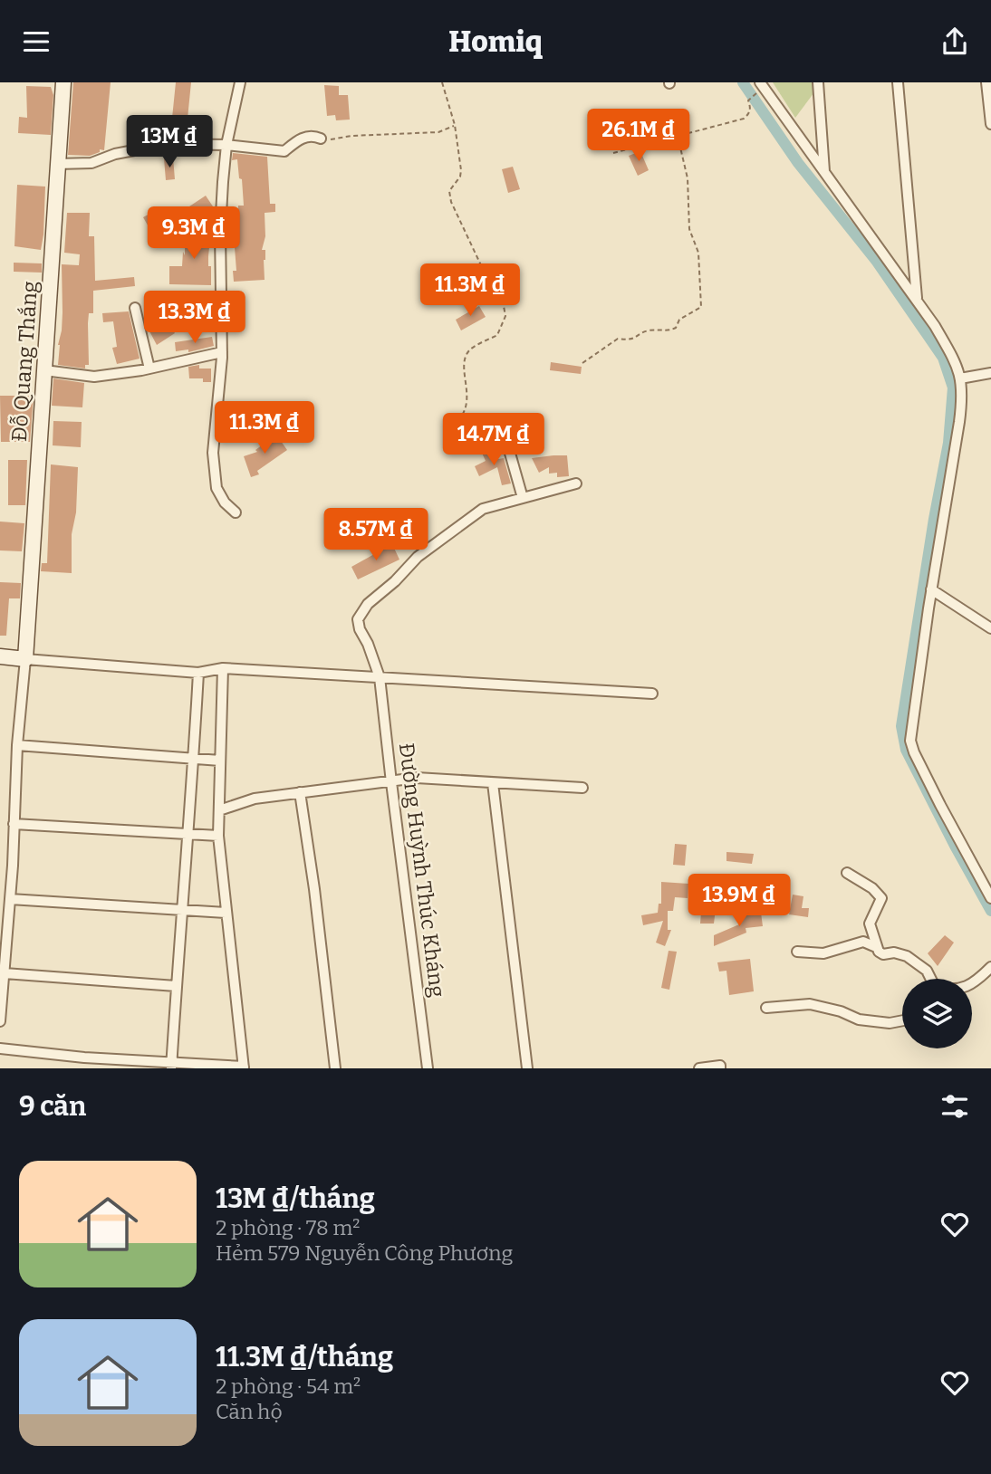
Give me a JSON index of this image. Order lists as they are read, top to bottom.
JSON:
{
  "streets": {
    "street": ["Đỗ Quang Thắng", "Đường Huỳnh Thúc Kháng"]
  },
  "page": {
    "header": "Homiq",
    "price": [
      "26.1M ₫",
      "13M ₫",
      "9.3M ₫",
      "11.3M ₫",
      "13.3M ₫",
      "11.3M ₫",
      "14.7M ₫",
      "8.57M ₫",
      "13.9M ₫"
    ],
    "heading": "9 căn",
    "list": [
      {
        "name": "13M ₫/tháng",
        "note": "2 phòng · 78 m² · Hẻm 579 Nguyễn Công Phương"
      },
      {
        "name": "11.3M ₫/tháng",
        "note": "2 phòng · 54 m² · Căn hộ"
      }
    ]
  }
}
